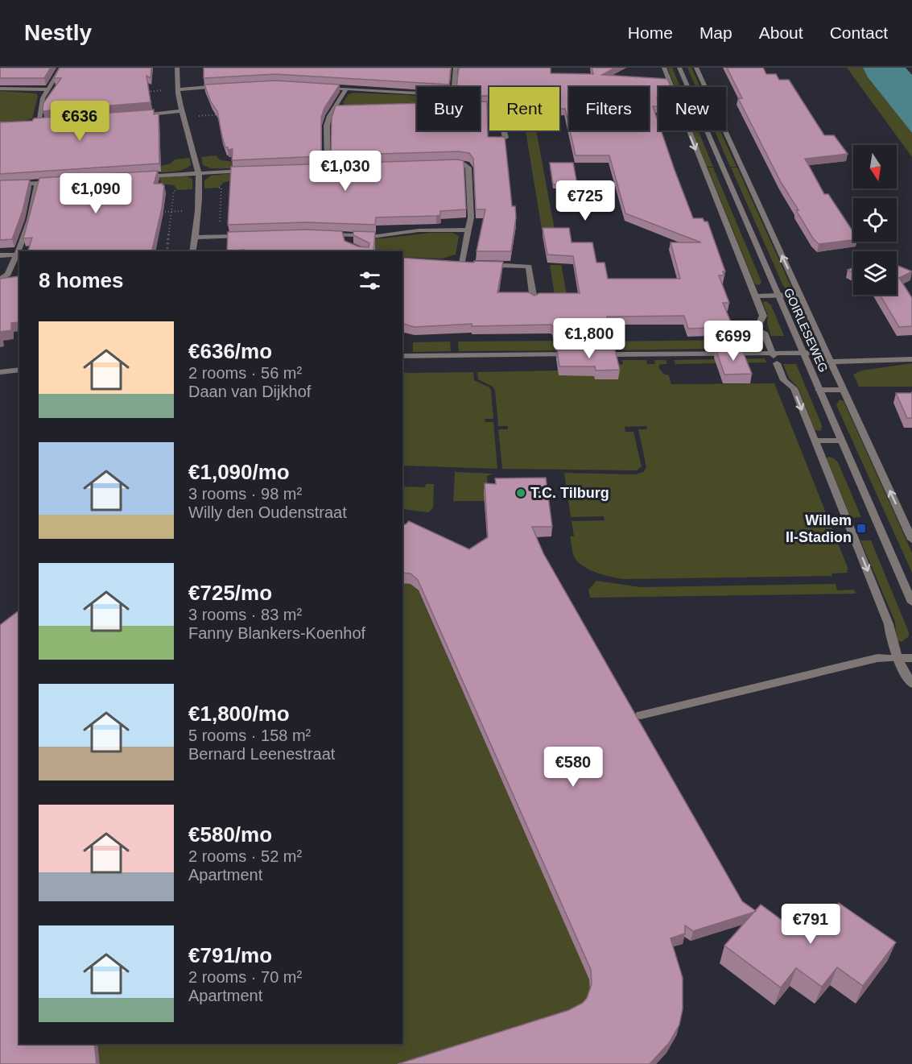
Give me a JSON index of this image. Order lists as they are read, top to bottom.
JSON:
{
  "streets": {
    "street": ["GOIRLESEWEG"]
  },
  "places": {
    "other": ["T.C. Tilburg"],
    "transit": ["Willem II-Stadion"]
  },
  "north": "bottom",
  "page": {
    "header": "Nestly",
    "nav": [
      "Home",
      "Map",
      "About",
      "Contact"
    ],
    "chip": [
      "Buy",
      "Rent",
      "Filters",
      "New"
    ],
    "price": [
      "€636",
      "€1,030",
      "€1,090",
      "€725",
      "€1,800",
      "€699",
      "€580",
      "€791"
    ],
    "heading": "8 homes",
    "list": [
      {
        "name": "€636/mo",
        "note": "2 rooms · 56 m² · Daan van Dijkhof"
      },
      {
        "name": "€1,090/mo",
        "note": "3 rooms · 98 m² · Willy den Oudenstraat"
      },
      {
        "name": "€725/mo",
        "note": "3 rooms · 83 m² · Fanny Blankers-Koenhof"
      },
      {
        "name": "€1,800/mo",
        "note": "5 rooms · 158 m² · Bernard Leenestraat"
      },
      {
        "name": "€580/mo",
        "note": "2 rooms · 52 m² · Apartment"
      },
      {
        "name": "€791/mo",
        "note": "2 rooms · 70 m² · Apartment"
      }
    ]
  }
}
